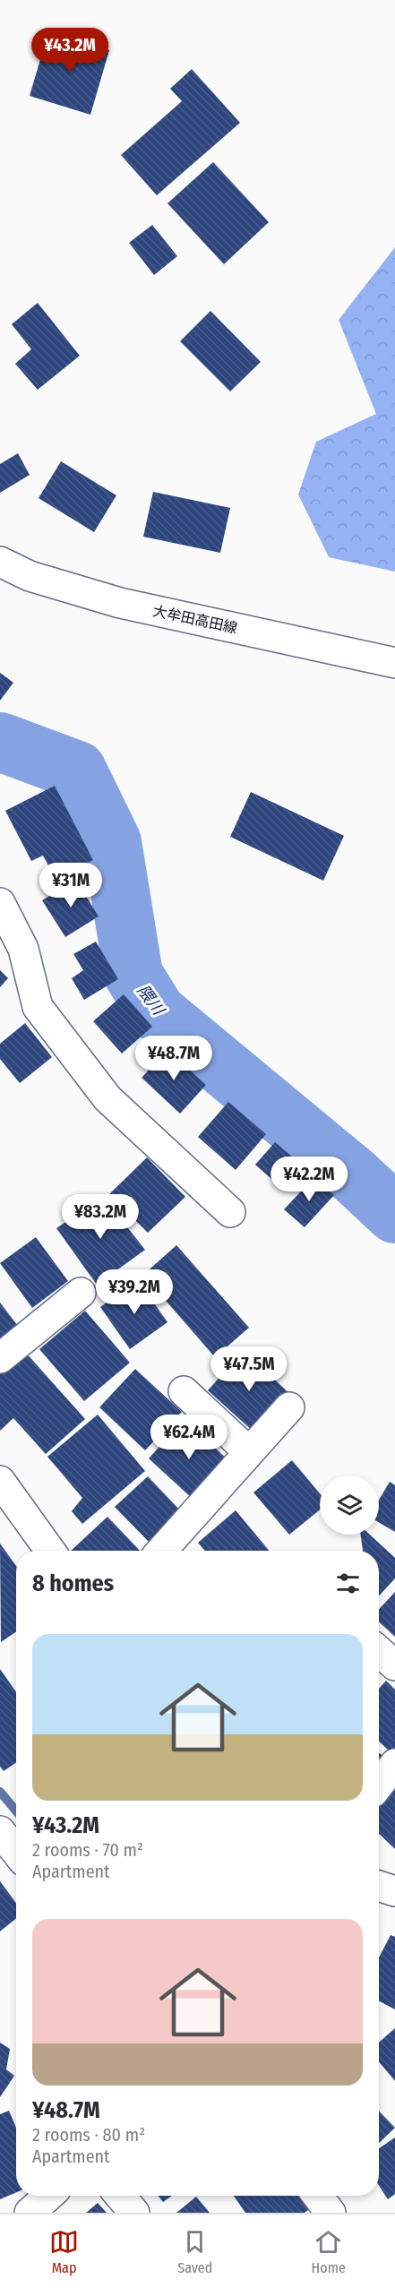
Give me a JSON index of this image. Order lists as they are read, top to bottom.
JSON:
{
  "streets": {
    "street": ["大牟田高田線"]
  },
  "water": ["隈川"],
  "page": {
    "price": [
      "¥43.2M",
      "¥31M",
      "¥48.7M",
      "¥42.2M",
      "¥83.2M",
      "¥39.2M",
      "¥47.5M",
      "¥62.4M"
    ],
    "heading": "8 homes",
    "list": [
      {
        "name": "¥43.2M",
        "note": "2 rooms · 70 m² · Apartment"
      },
      {
        "name": "¥48.7M",
        "note": "2 rooms · 80 m² · Apartment"
      }
    ],
    "tabs": ["Map", "Saved", "Home"]
  }
}
